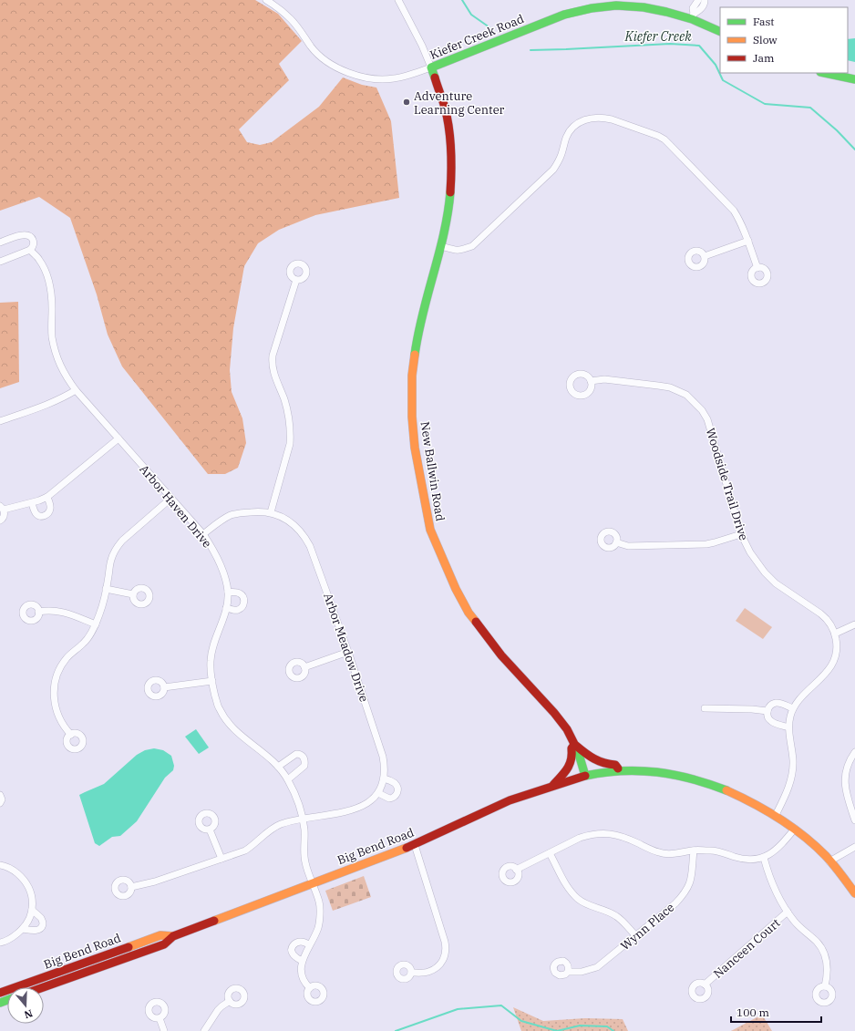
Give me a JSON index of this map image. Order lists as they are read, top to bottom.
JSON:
{
  "streets": {
    "main road": ["Kiefer Creek Road", "New Ballwin Road", "Big Bend Road"],
    "street": [
      "Woodside Trail Drive",
      "Arbor Haven Drive",
      "Arbor Meadow Drive",
      "Wynn Place",
      "Nanceen Court"
    ]
  },
  "crossings": [
    ["Kiefer Creek Road", "New Ballwin Road"],
    ["New Ballwin Road", "Big Bend Road"],
    ["Arbor Haven Drive", "Arbor Meadow Drive"],
    ["Arbor Haven Drive", "Big Bend Road"]
  ],
  "water": ["Kiefer Creek"],
  "places": ["Adventure Learning Center"],
  "legend": ["Fast", "Slow", "Jam"],
  "scale_bar": "100 m",
  "north": "bottom"
}
